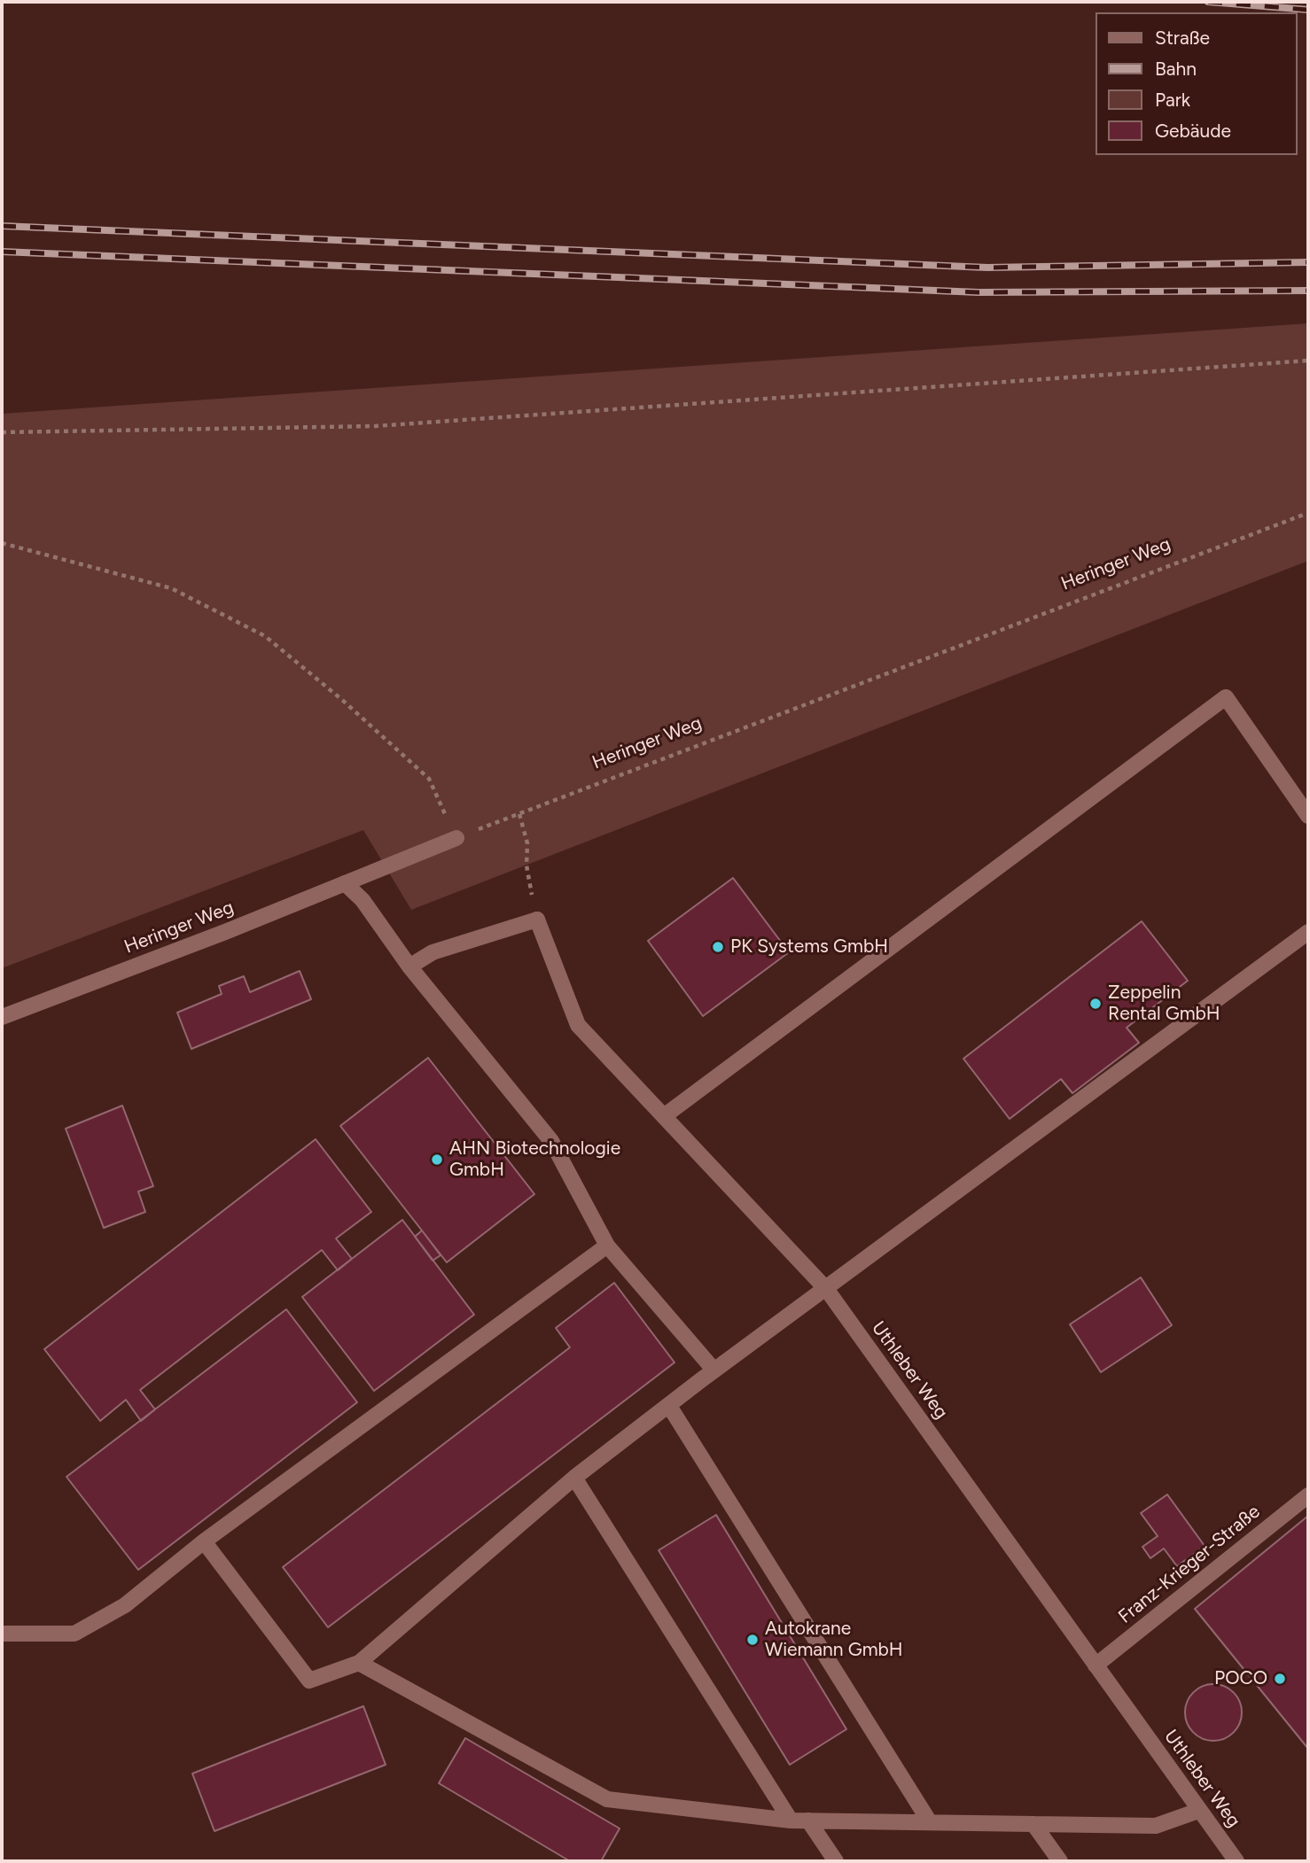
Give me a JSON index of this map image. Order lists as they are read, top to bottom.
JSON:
{
  "streets": {
    "street": ["Heringer Weg", "Uthleber Weg", "Franz-Krieger-Straße"]
  },
  "crossings": [
    ["Uthleber Weg", "Franz-Krieger-Straße"]
  ],
  "places": [
    "PK Systems GmbH",
    "Zeppelin Rental GmbH",
    "AHN Biotechnologie GmbH",
    "Autokrane Wiemann GmbH",
    "POCO"
  ],
  "legend": [
    "Straße",
    "Bahn",
    "Park",
    "Gebäude"
  ]
}
